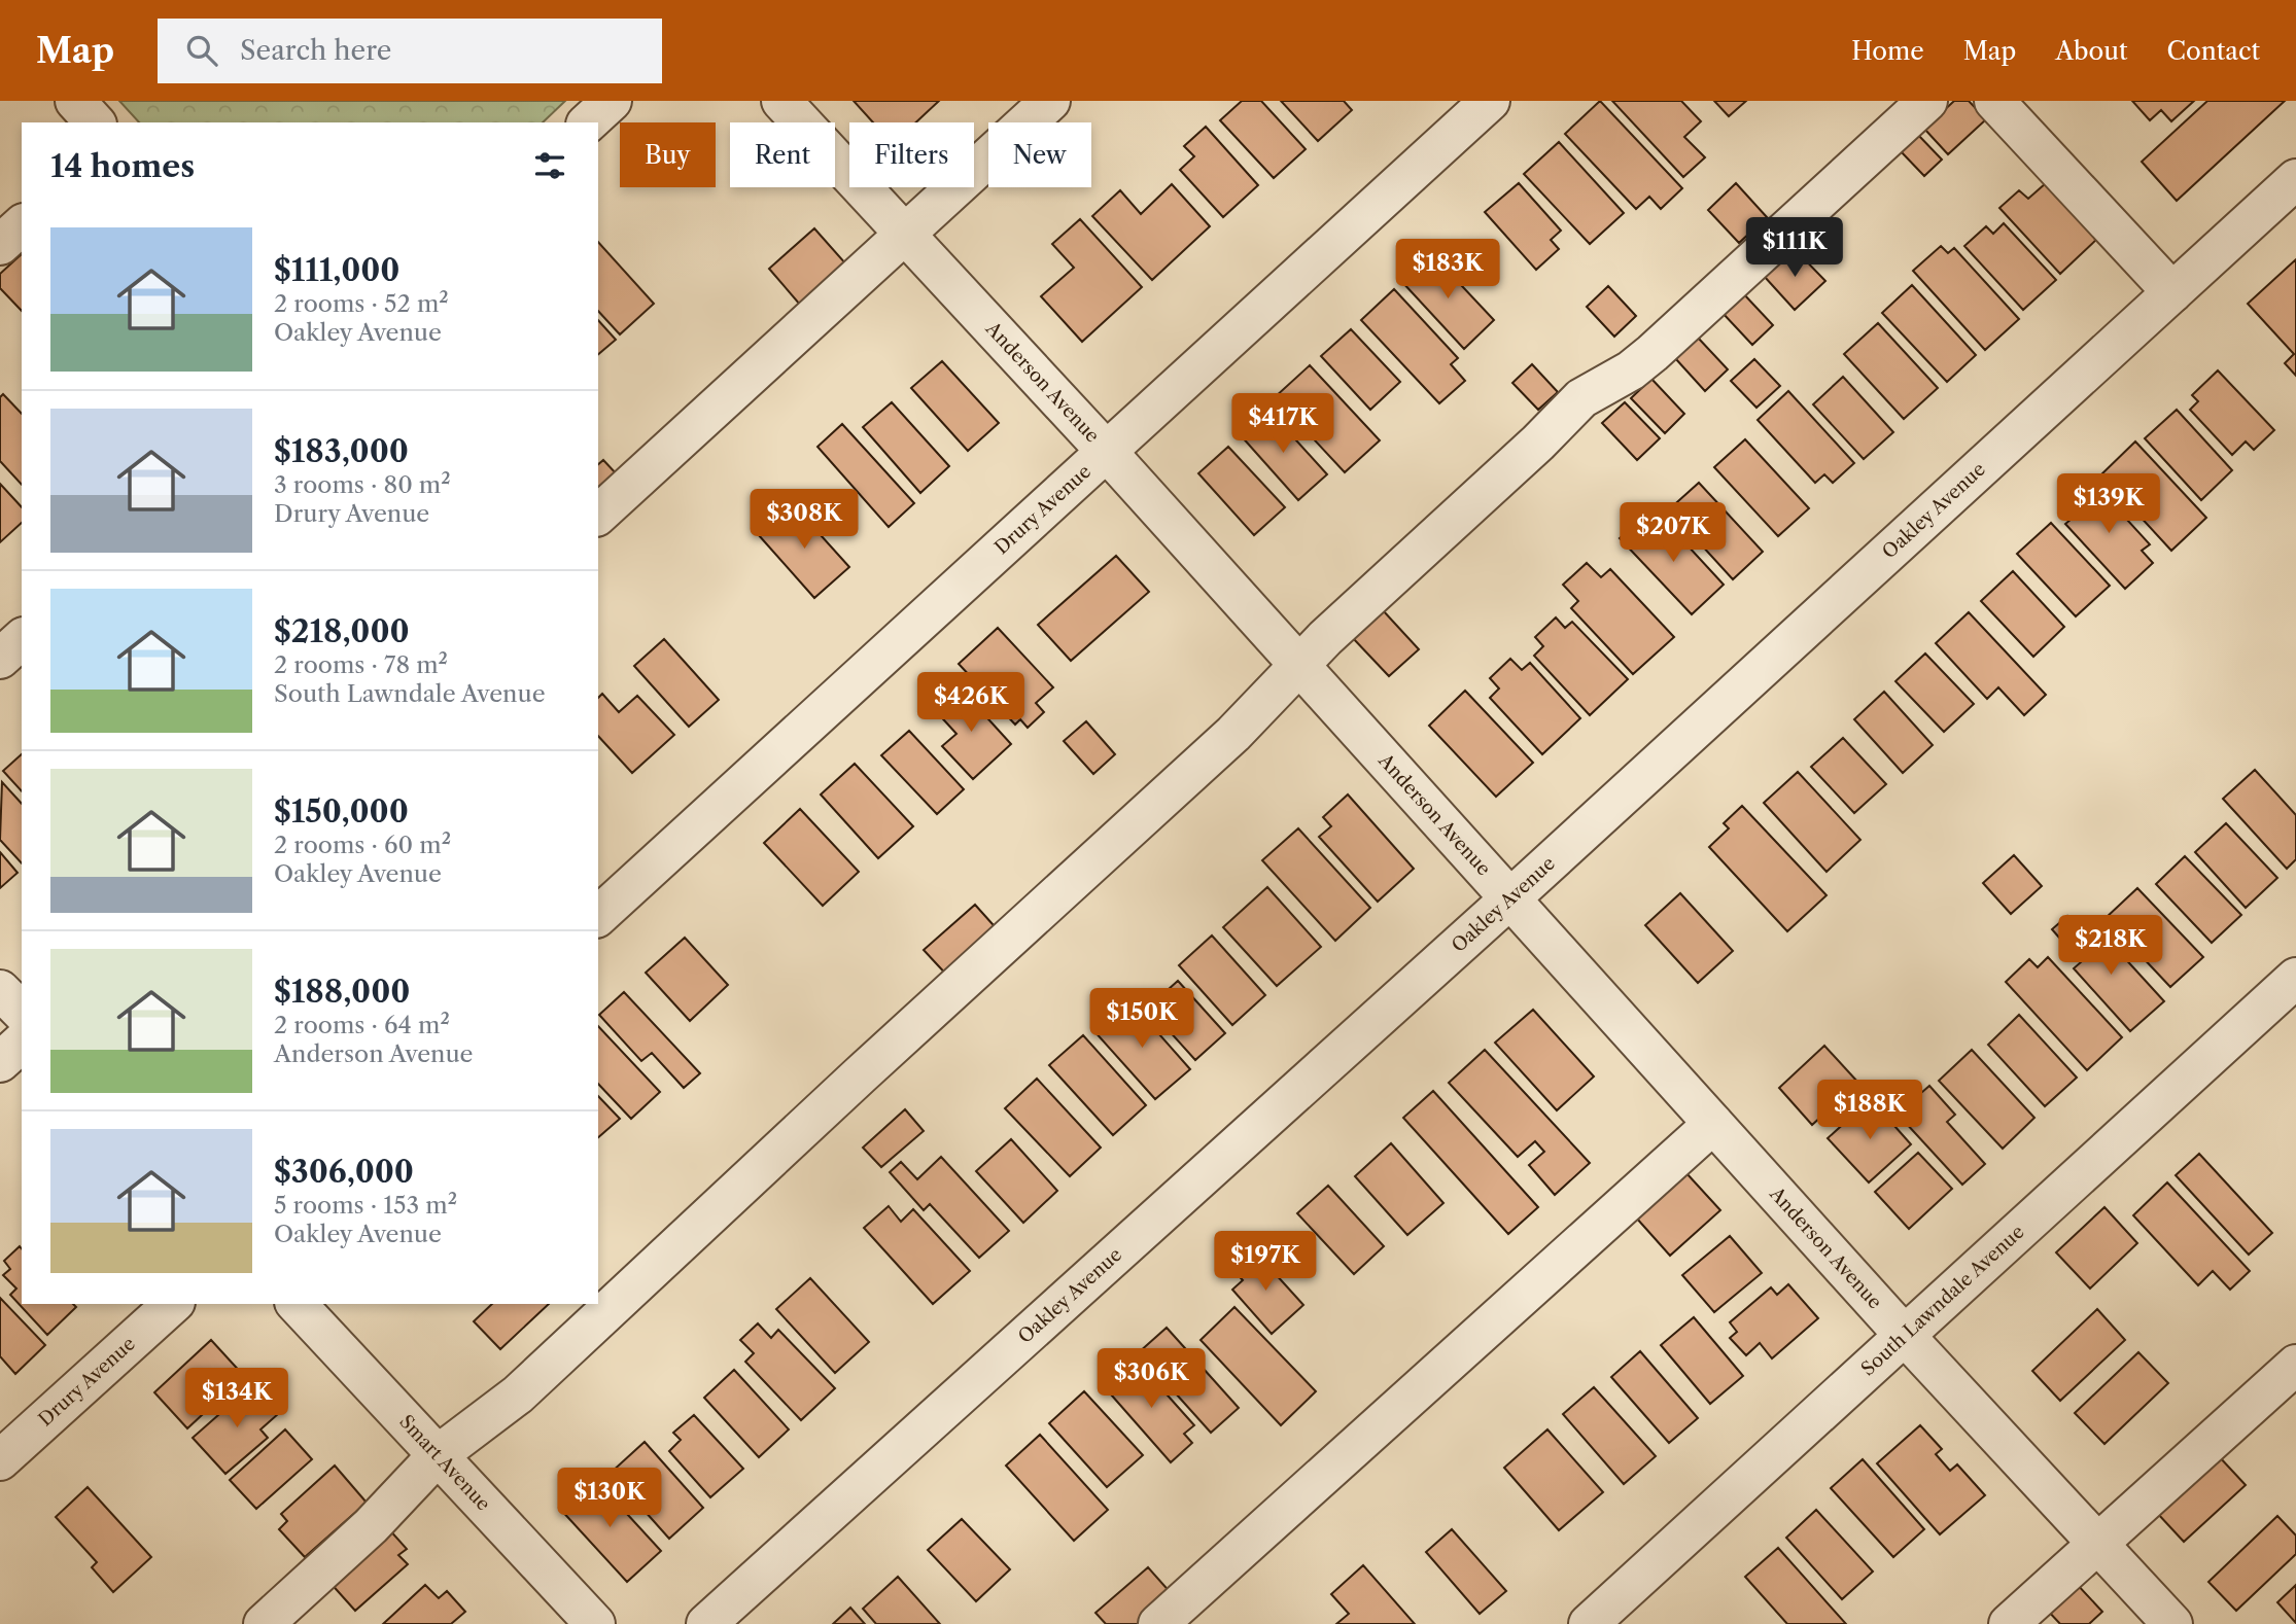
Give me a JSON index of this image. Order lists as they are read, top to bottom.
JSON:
{
  "streets": {
    "street": [
      "Anderson Avenue",
      "Drury Avenue",
      "Oakley Avenue",
      "South Lawndale Avenue",
      "Smart Avenue"
    ]
  },
  "crossings": [
    ["Anderson Avenue", "Drury Avenue"],
    ["Anderson Avenue", "Oakley Avenue"],
    ["Anderson Avenue", "South Lawndale Avenue"]
  ],
  "page": {
    "header": "Map",
    "search": "Search here",
    "nav": [
      "Home",
      "Map",
      "About",
      "Contact"
    ],
    "chip": [
      "Buy",
      "Rent",
      "Filters",
      "New"
    ],
    "heading": "14 homes",
    "list": [
      {
        "name": "$111,000",
        "note": "2 rooms · 52 m² · Oakley Avenue"
      },
      {
        "name": "$183,000",
        "note": "3 rooms · 80 m² · Drury Avenue"
      },
      {
        "name": "$218,000",
        "note": "2 rooms · 78 m² · South Lawndale Avenue"
      },
      {
        "name": "$150,000",
        "note": "2 rooms · 60 m² · Oakley Avenue"
      },
      {
        "name": "$188,000",
        "note": "2 rooms · 64 m² · Anderson Avenue"
      },
      {
        "name": "$306,000",
        "note": "5 rooms · 153 m² · Oakley Avenue"
      }
    ],
    "price": [
      "$111K",
      "$183K",
      "$417K",
      "$139K",
      "$308K",
      "$207K",
      "$426K",
      "$218K",
      "$150K",
      "$188K",
      "$197K",
      "$306K",
      "$134K",
      "$130K"
    ]
  }
}
